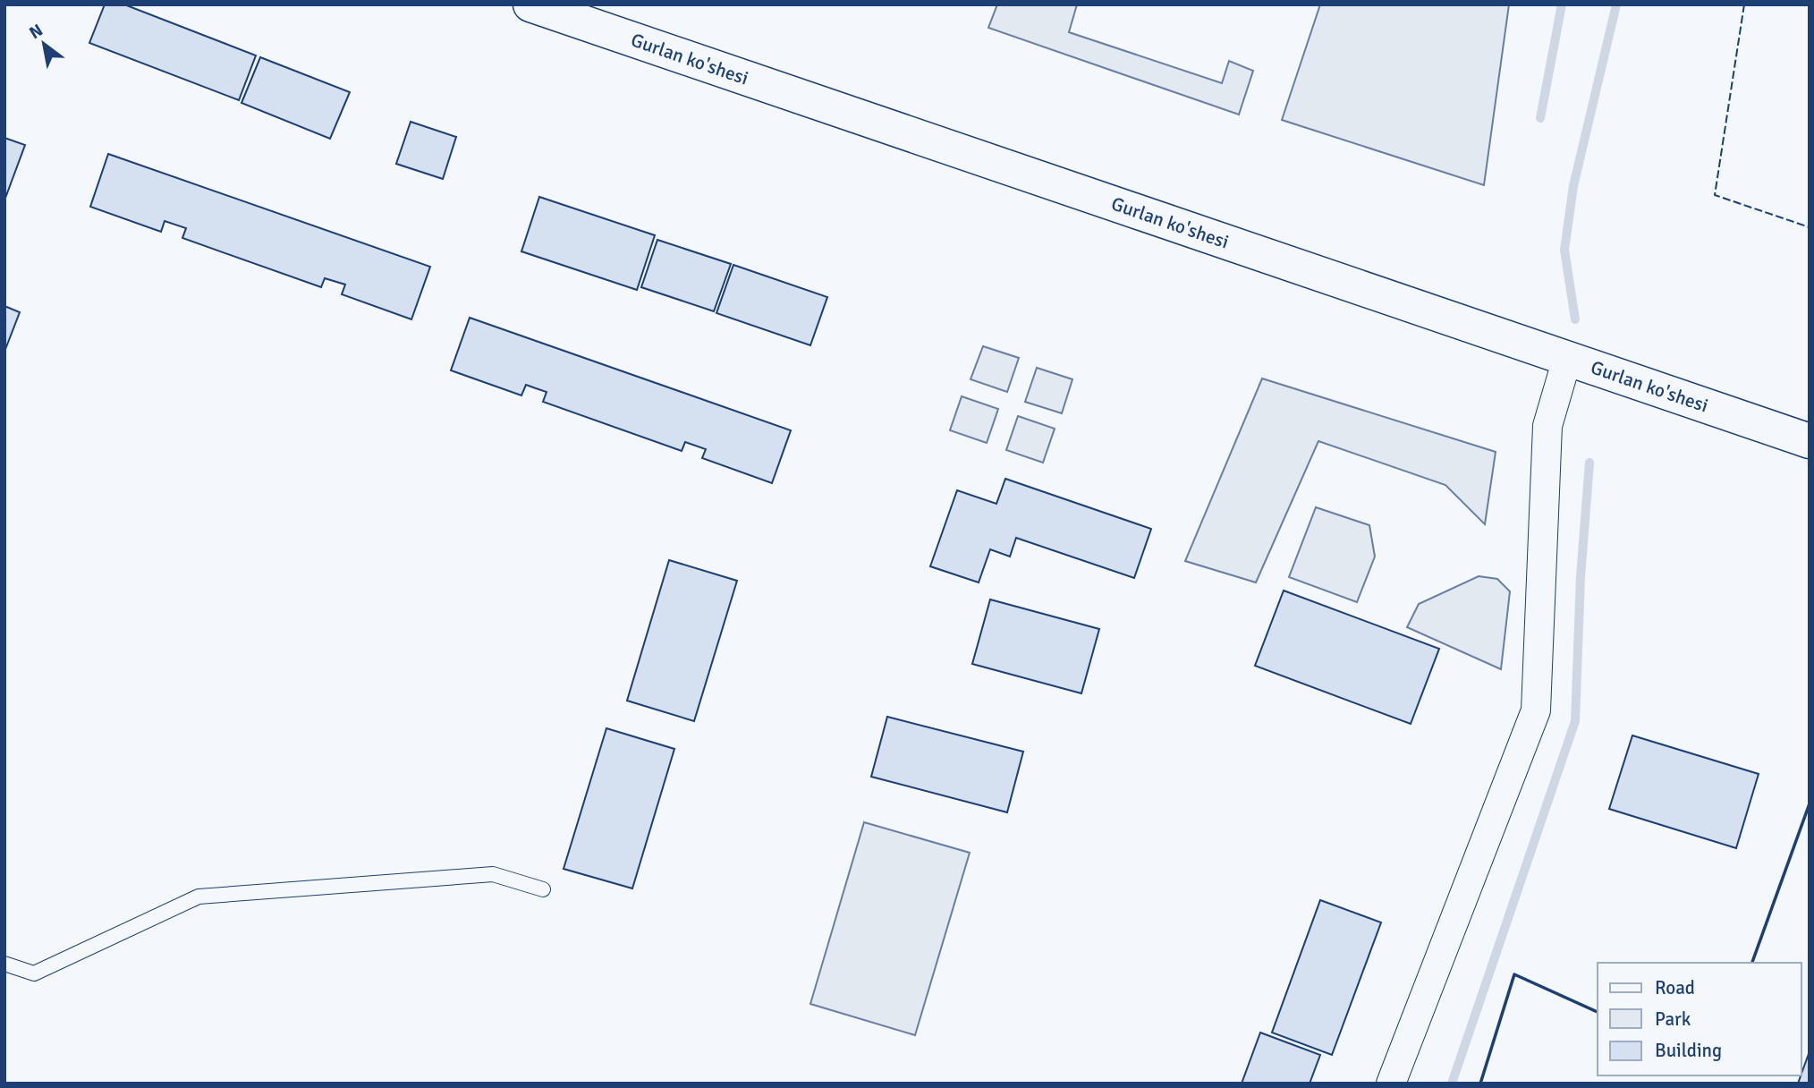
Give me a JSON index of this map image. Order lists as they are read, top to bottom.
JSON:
{
  "streets": {
    "main road": ["Gurlan ko'shesi"]
  },
  "legend": ["Road", "Park", "Building"],
  "north": "top left"
}
